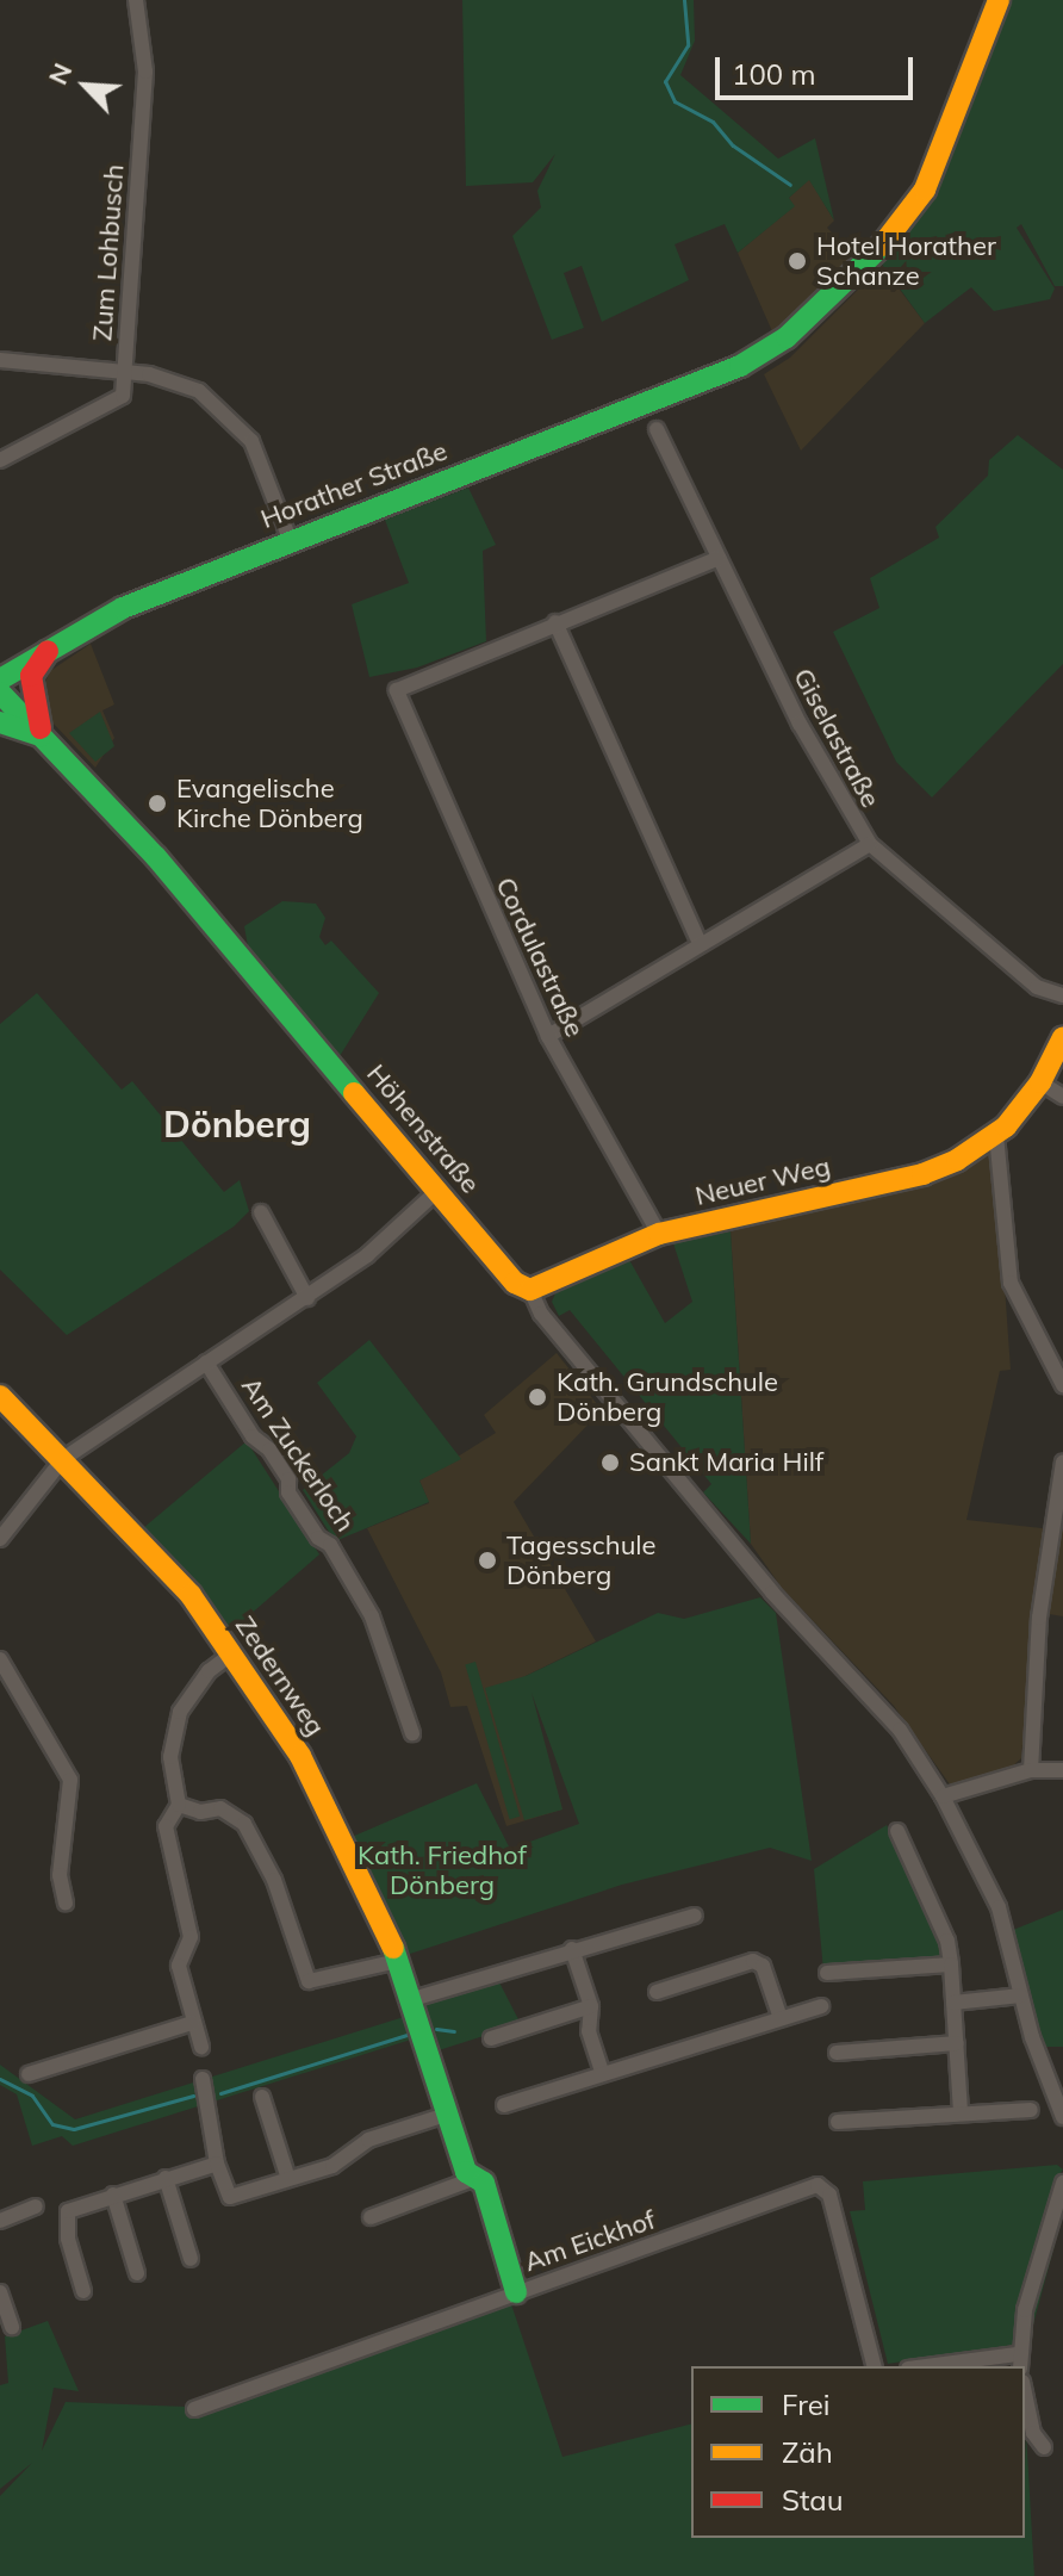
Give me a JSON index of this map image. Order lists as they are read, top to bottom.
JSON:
{
  "streets": {
    "street": [
      "Zum Lohbusch",
      "Horather Straße",
      "Giselastraße",
      "Cordulastraße",
      "Höhenstraße",
      "Neuer Weg",
      "Am Zuckerloch",
      "Zedernweg",
      "Am Eickhof"
    ]
  },
  "crossings": [
    ["Cordulastraße", "Neuer Weg"],
    ["Höhenstraße", "Neuer Weg"],
    ["Zedernweg", "Am Eickhof"]
  ],
  "districts": ["Dönberg"],
  "parks": ["Kath. Friedhof Dönberg"],
  "places": [
    "Hotel Horather Schanze",
    "Evangelische Kirche Dönberg",
    "Kath. Grundschule Dönberg",
    "Sankt Maria Hilf",
    "Tagesschule Dönberg"
  ],
  "legend": ["Frei", "Zäh", "Stau"],
  "scale_bar": "100 m",
  "north": "top left"
}
